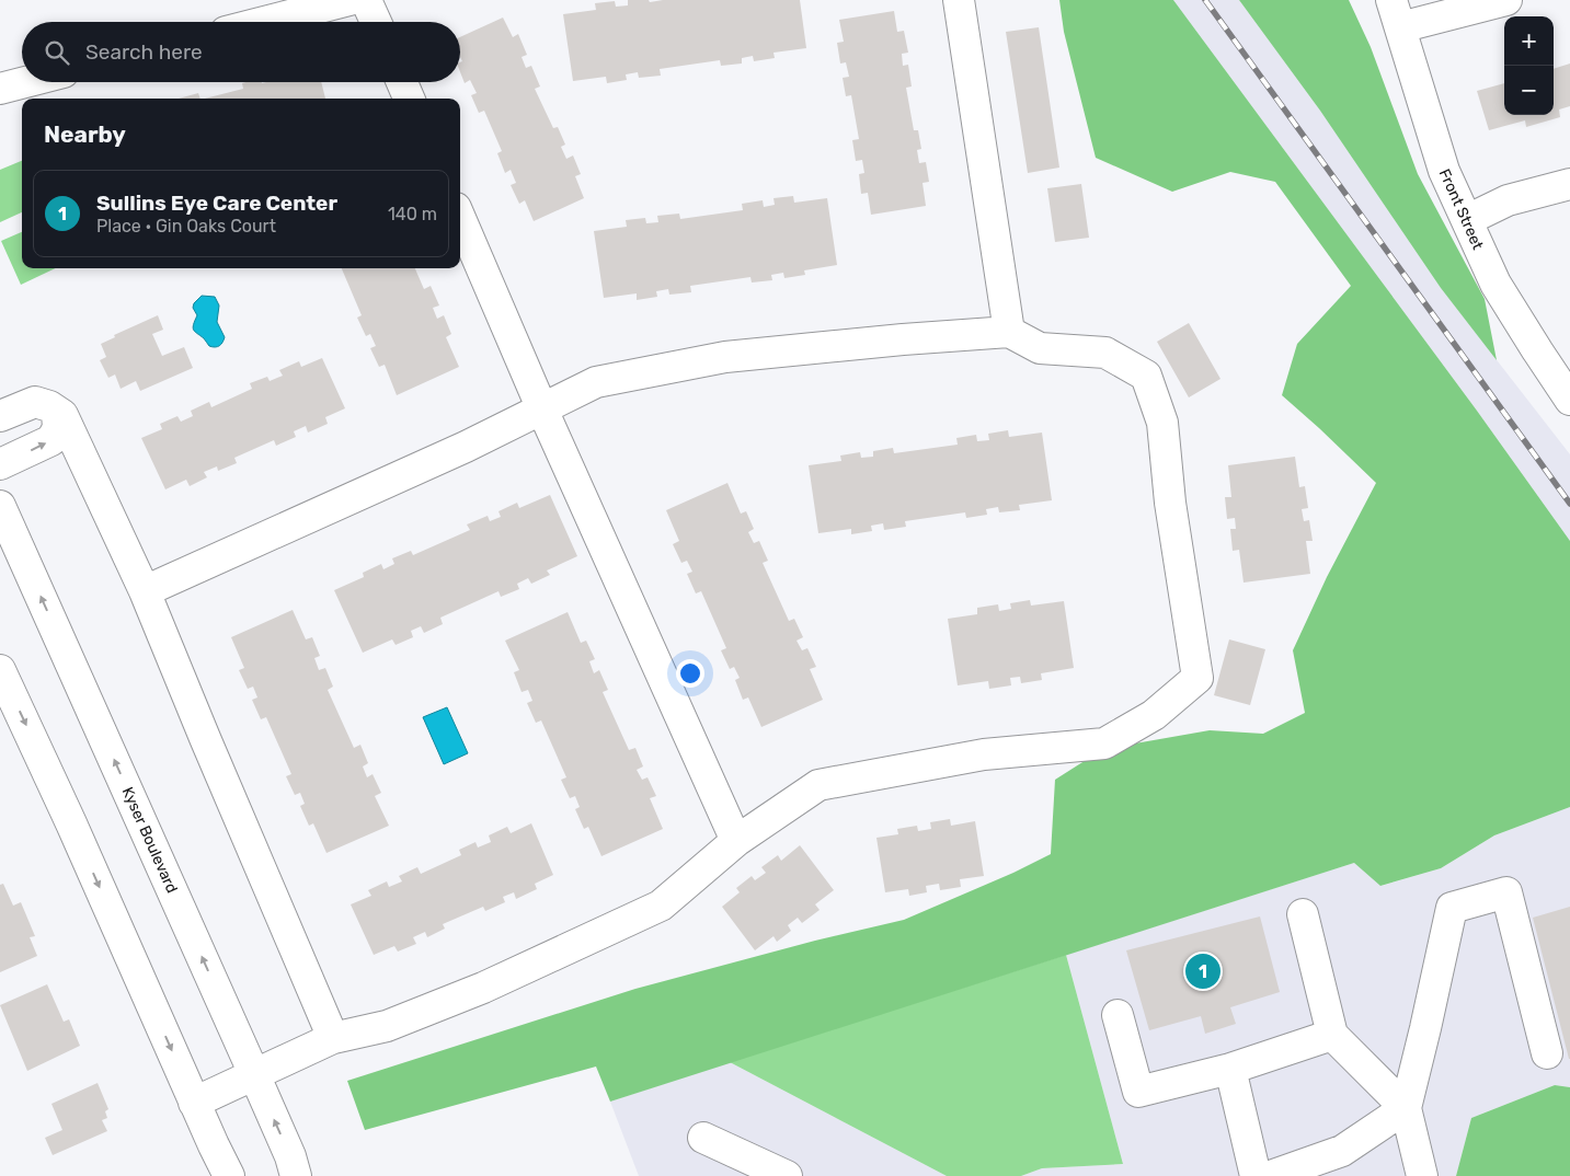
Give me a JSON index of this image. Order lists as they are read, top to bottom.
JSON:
{
  "streets": {
    "street": ["Front Street", "Kyser Boulevard"]
  },
  "page": {
    "map_buttons": ["+", "−"],
    "search": "Search here",
    "heading": "Nearby",
    "list": [
      {
        "mark": "1",
        "name": "Sullins Eye Care Center",
        "note": "Place · Gin Oaks Court",
        "value": "140 m"
      }
    ],
    "pins": "1"
  }
}
